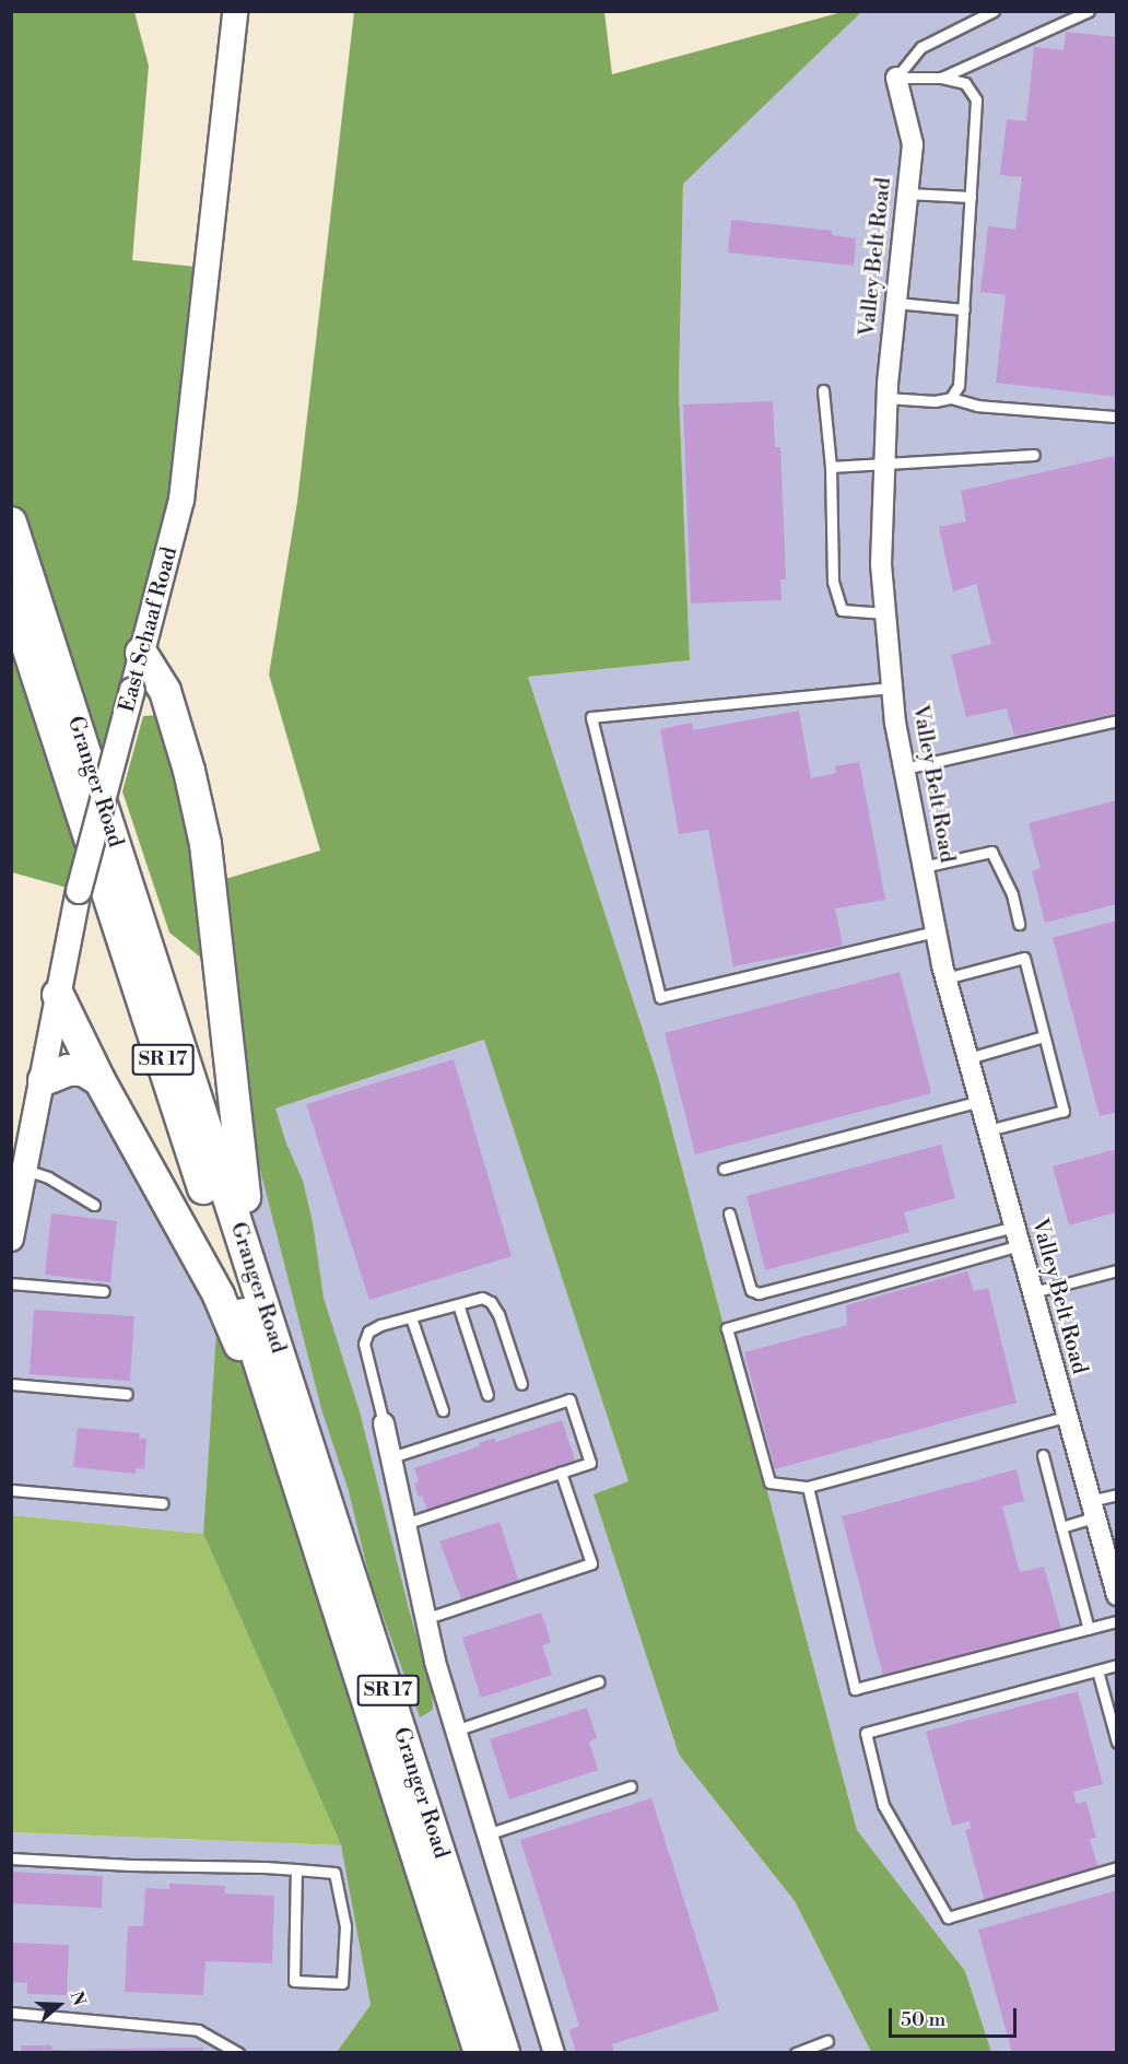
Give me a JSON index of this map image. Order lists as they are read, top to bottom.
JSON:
{
  "streets": {
    "main road": ["Granger Road", "SR 17"],
    "street": ["Valley Belt Road", "East Schaaf Road"]
  },
  "scale_bar": "50 m",
  "north": "right"
}
